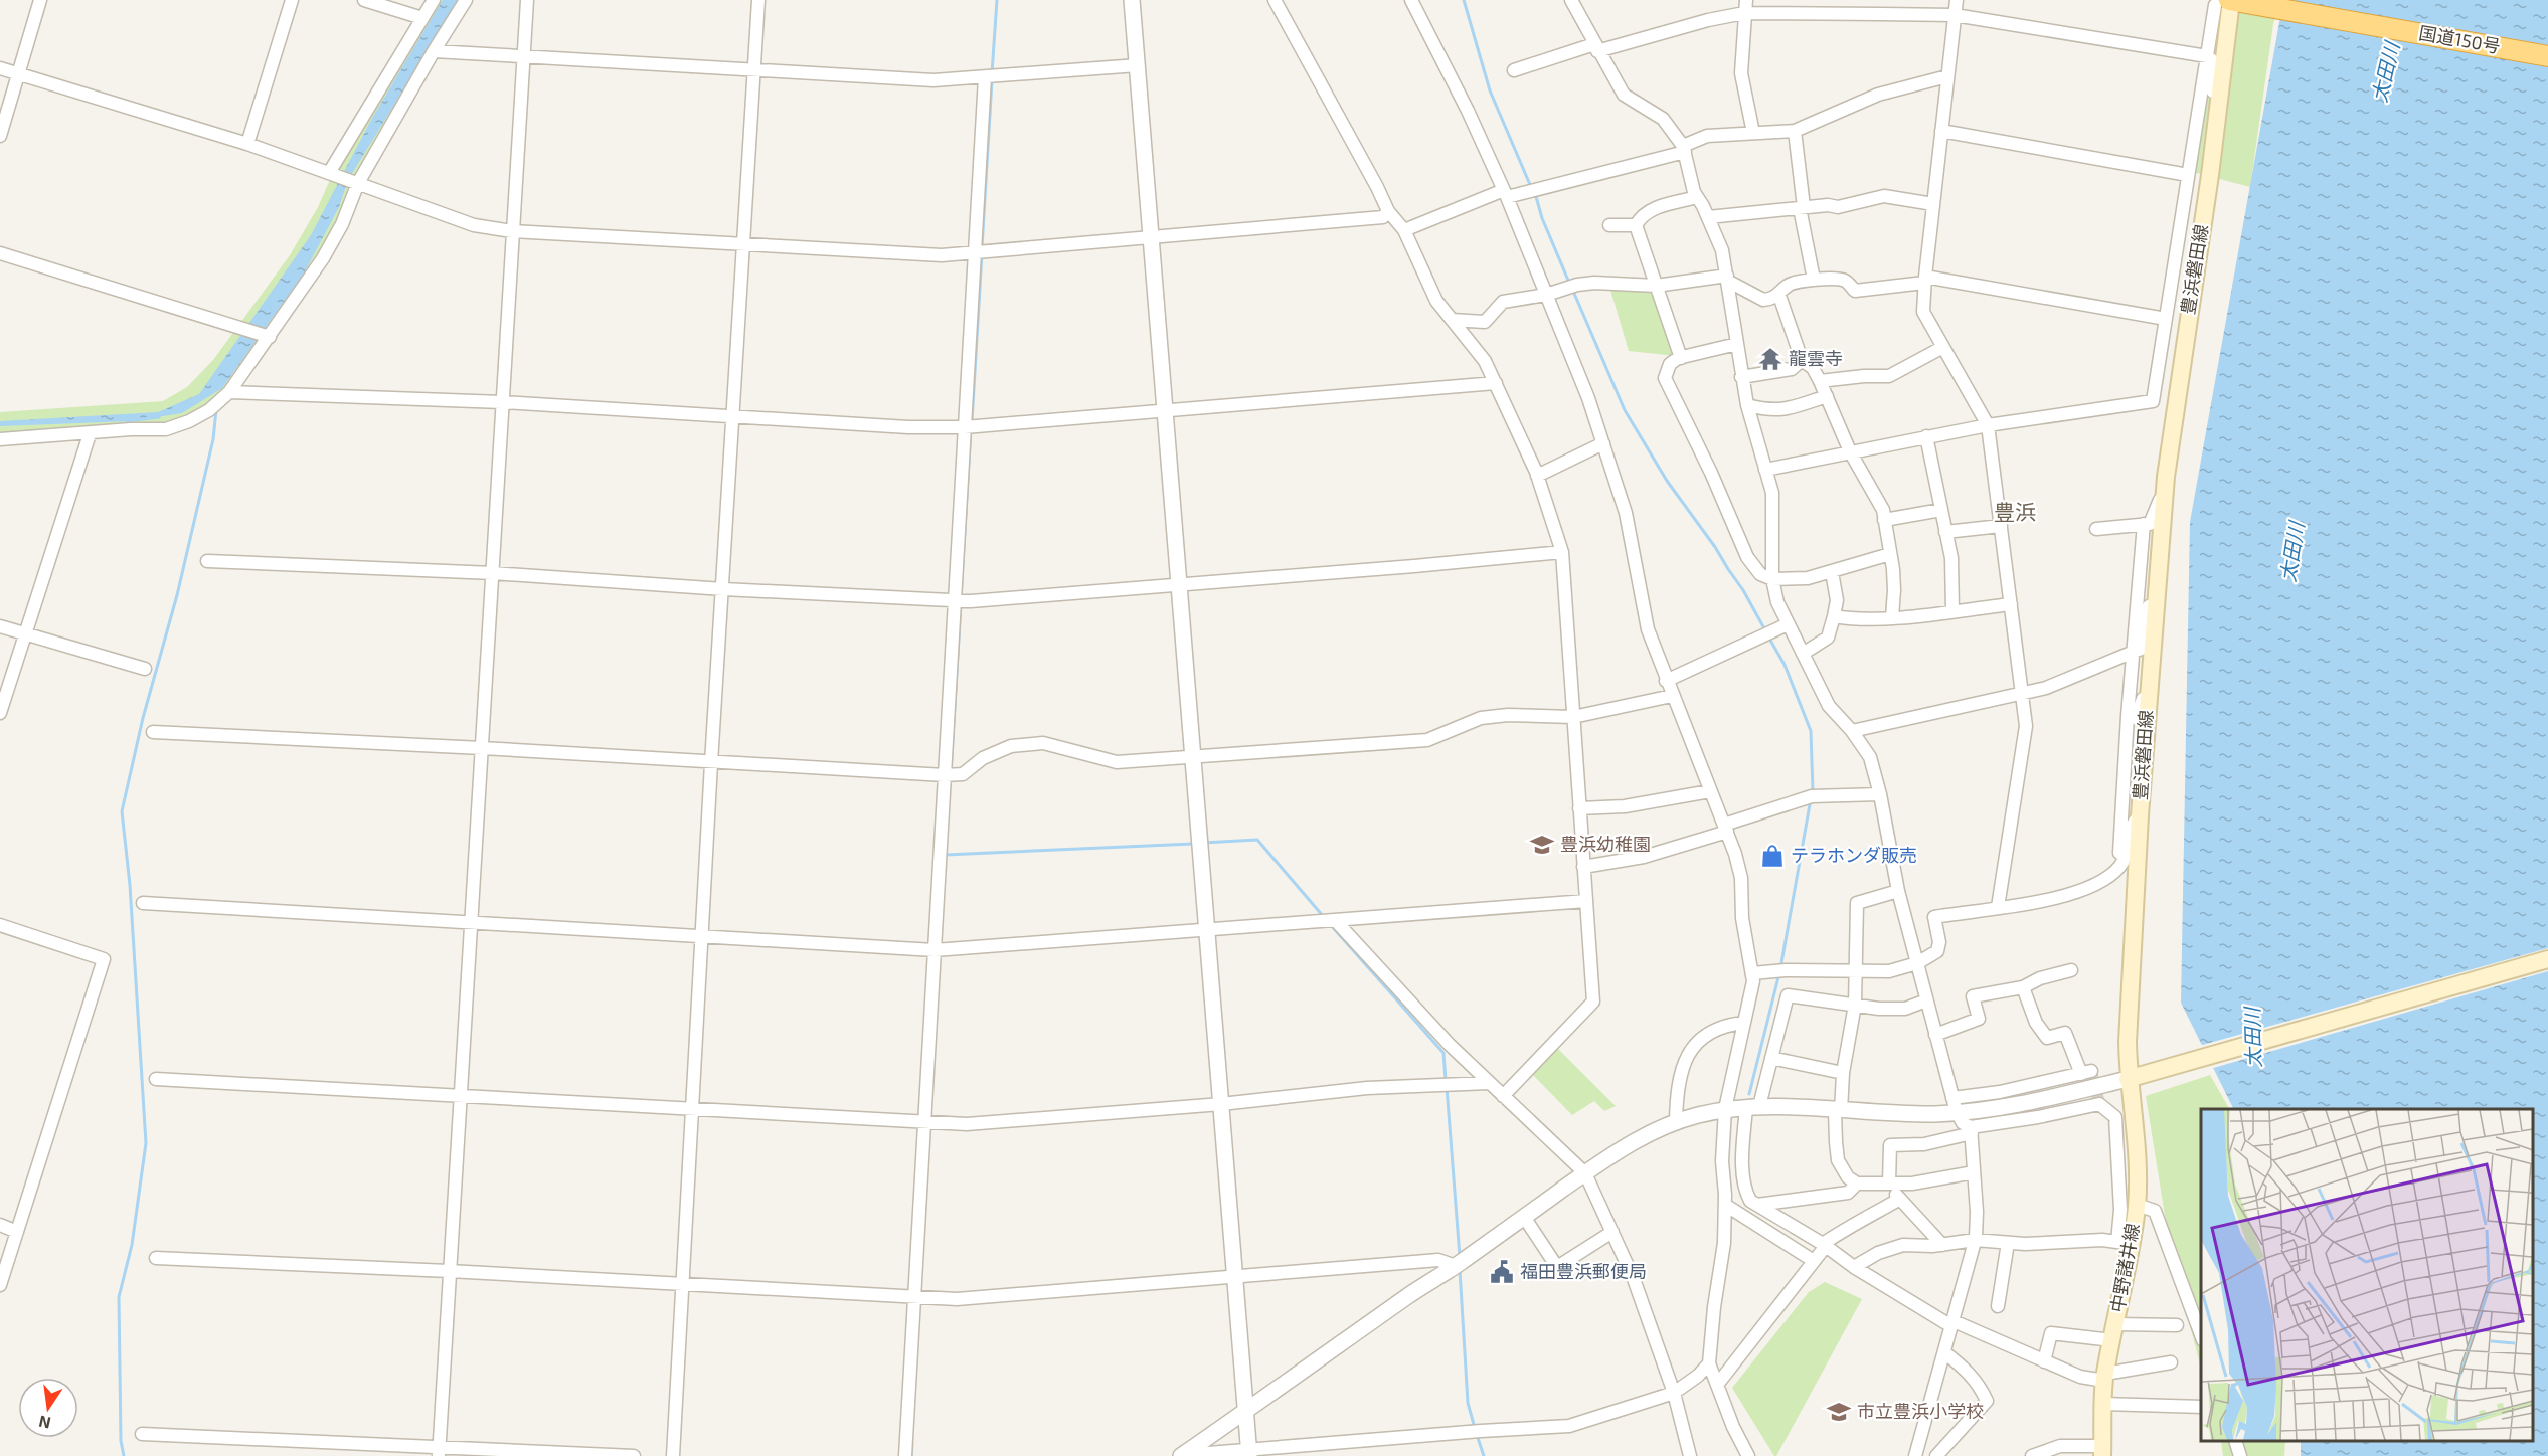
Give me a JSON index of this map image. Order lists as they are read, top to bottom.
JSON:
{
  "streets": {
    "highway": ["国道150号"],
    "main road": ["豊浜磐田線", "中野諸井線"]
  },
  "crossings": [
    ["国道150号", "豊浜磐田線"],
    ["豊浜磐田線", "中野諸井線"]
  ],
  "districts": ["豊浜"],
  "water": ["太田川"],
  "places": {
    "temple": ["龍雲寺"],
    "school or university": ["豊浜幼稚園", "市立豊浜小学校"],
    "shop": ["テラホンダ販売"],
    "public building": ["福田豊浜郵便局"]
  },
  "north": "bottom"
}
